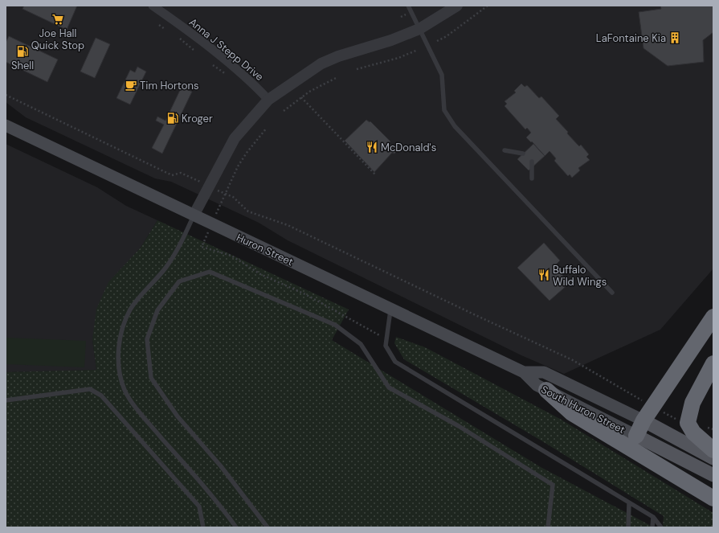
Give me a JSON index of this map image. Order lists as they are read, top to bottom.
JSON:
{
  "streets": {
    "main road": ["Huron Street", "South Huron Street"],
    "street": ["Anna J Stepp Drive"]
  },
  "crossings": [
    ["Huron Street", "South Huron Street"]
  ],
  "places": {
    "supermarket": ["Joe Hall Quick Stop"],
    "building": ["LaFontaine Kia"],
    "fuel station": ["Shell", "Kroger"],
    "cafe": ["Tim Hortons"],
    "restaurant": ["McDonald's", "Buffalo Wild Wings"]
  }
}
